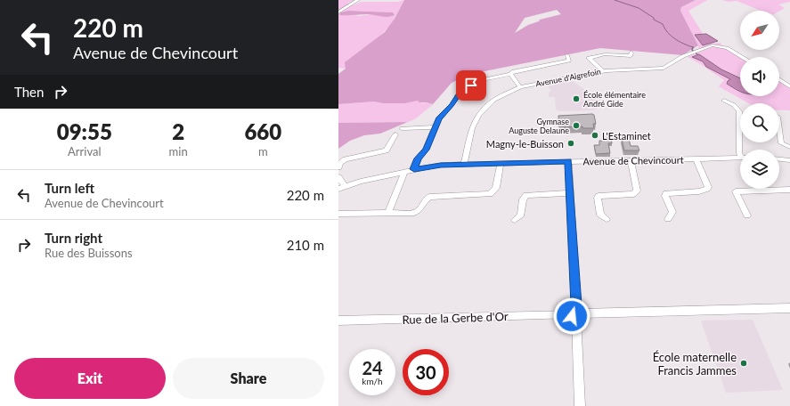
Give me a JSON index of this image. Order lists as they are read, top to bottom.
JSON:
{
  "streets": {
    "street": ["Avenue d'Aigrefoin", "Avenue de Chevincourt", "Rue de la Gerbe d'Or"]
  },
  "crossings": [
    ["Avenue d'Aigrefoin", "Avenue de Chevincourt"]
  ],
  "places": [
    "École élémentaire André Gide",
    "Gymnase Auguste Delaune",
    "L'Estaminet",
    "Magny-le-Buisson",
    "École maternelle Francis Jammes"
  ],
  "north": "bottom left",
  "page": {
    "turn": ["220 m", "Avenue de Chevincourt"],
    "then": "Then",
    "eta": [
      "09:55",
      "Arrival",
      "2",
      "min",
      "660",
      "m"
    ],
    "list": [
      {
        "name": "Turn left",
        "note": "Avenue de Chevincourt",
        "value": "220 m"
      },
      {
        "name": "Turn right",
        "note": "Rue des Buissons",
        "value": "210 m"
      }
    ],
    "speed": "24 km/h",
    "limit": "30",
    "buttons": ["Exit", "Share"]
  }
}
